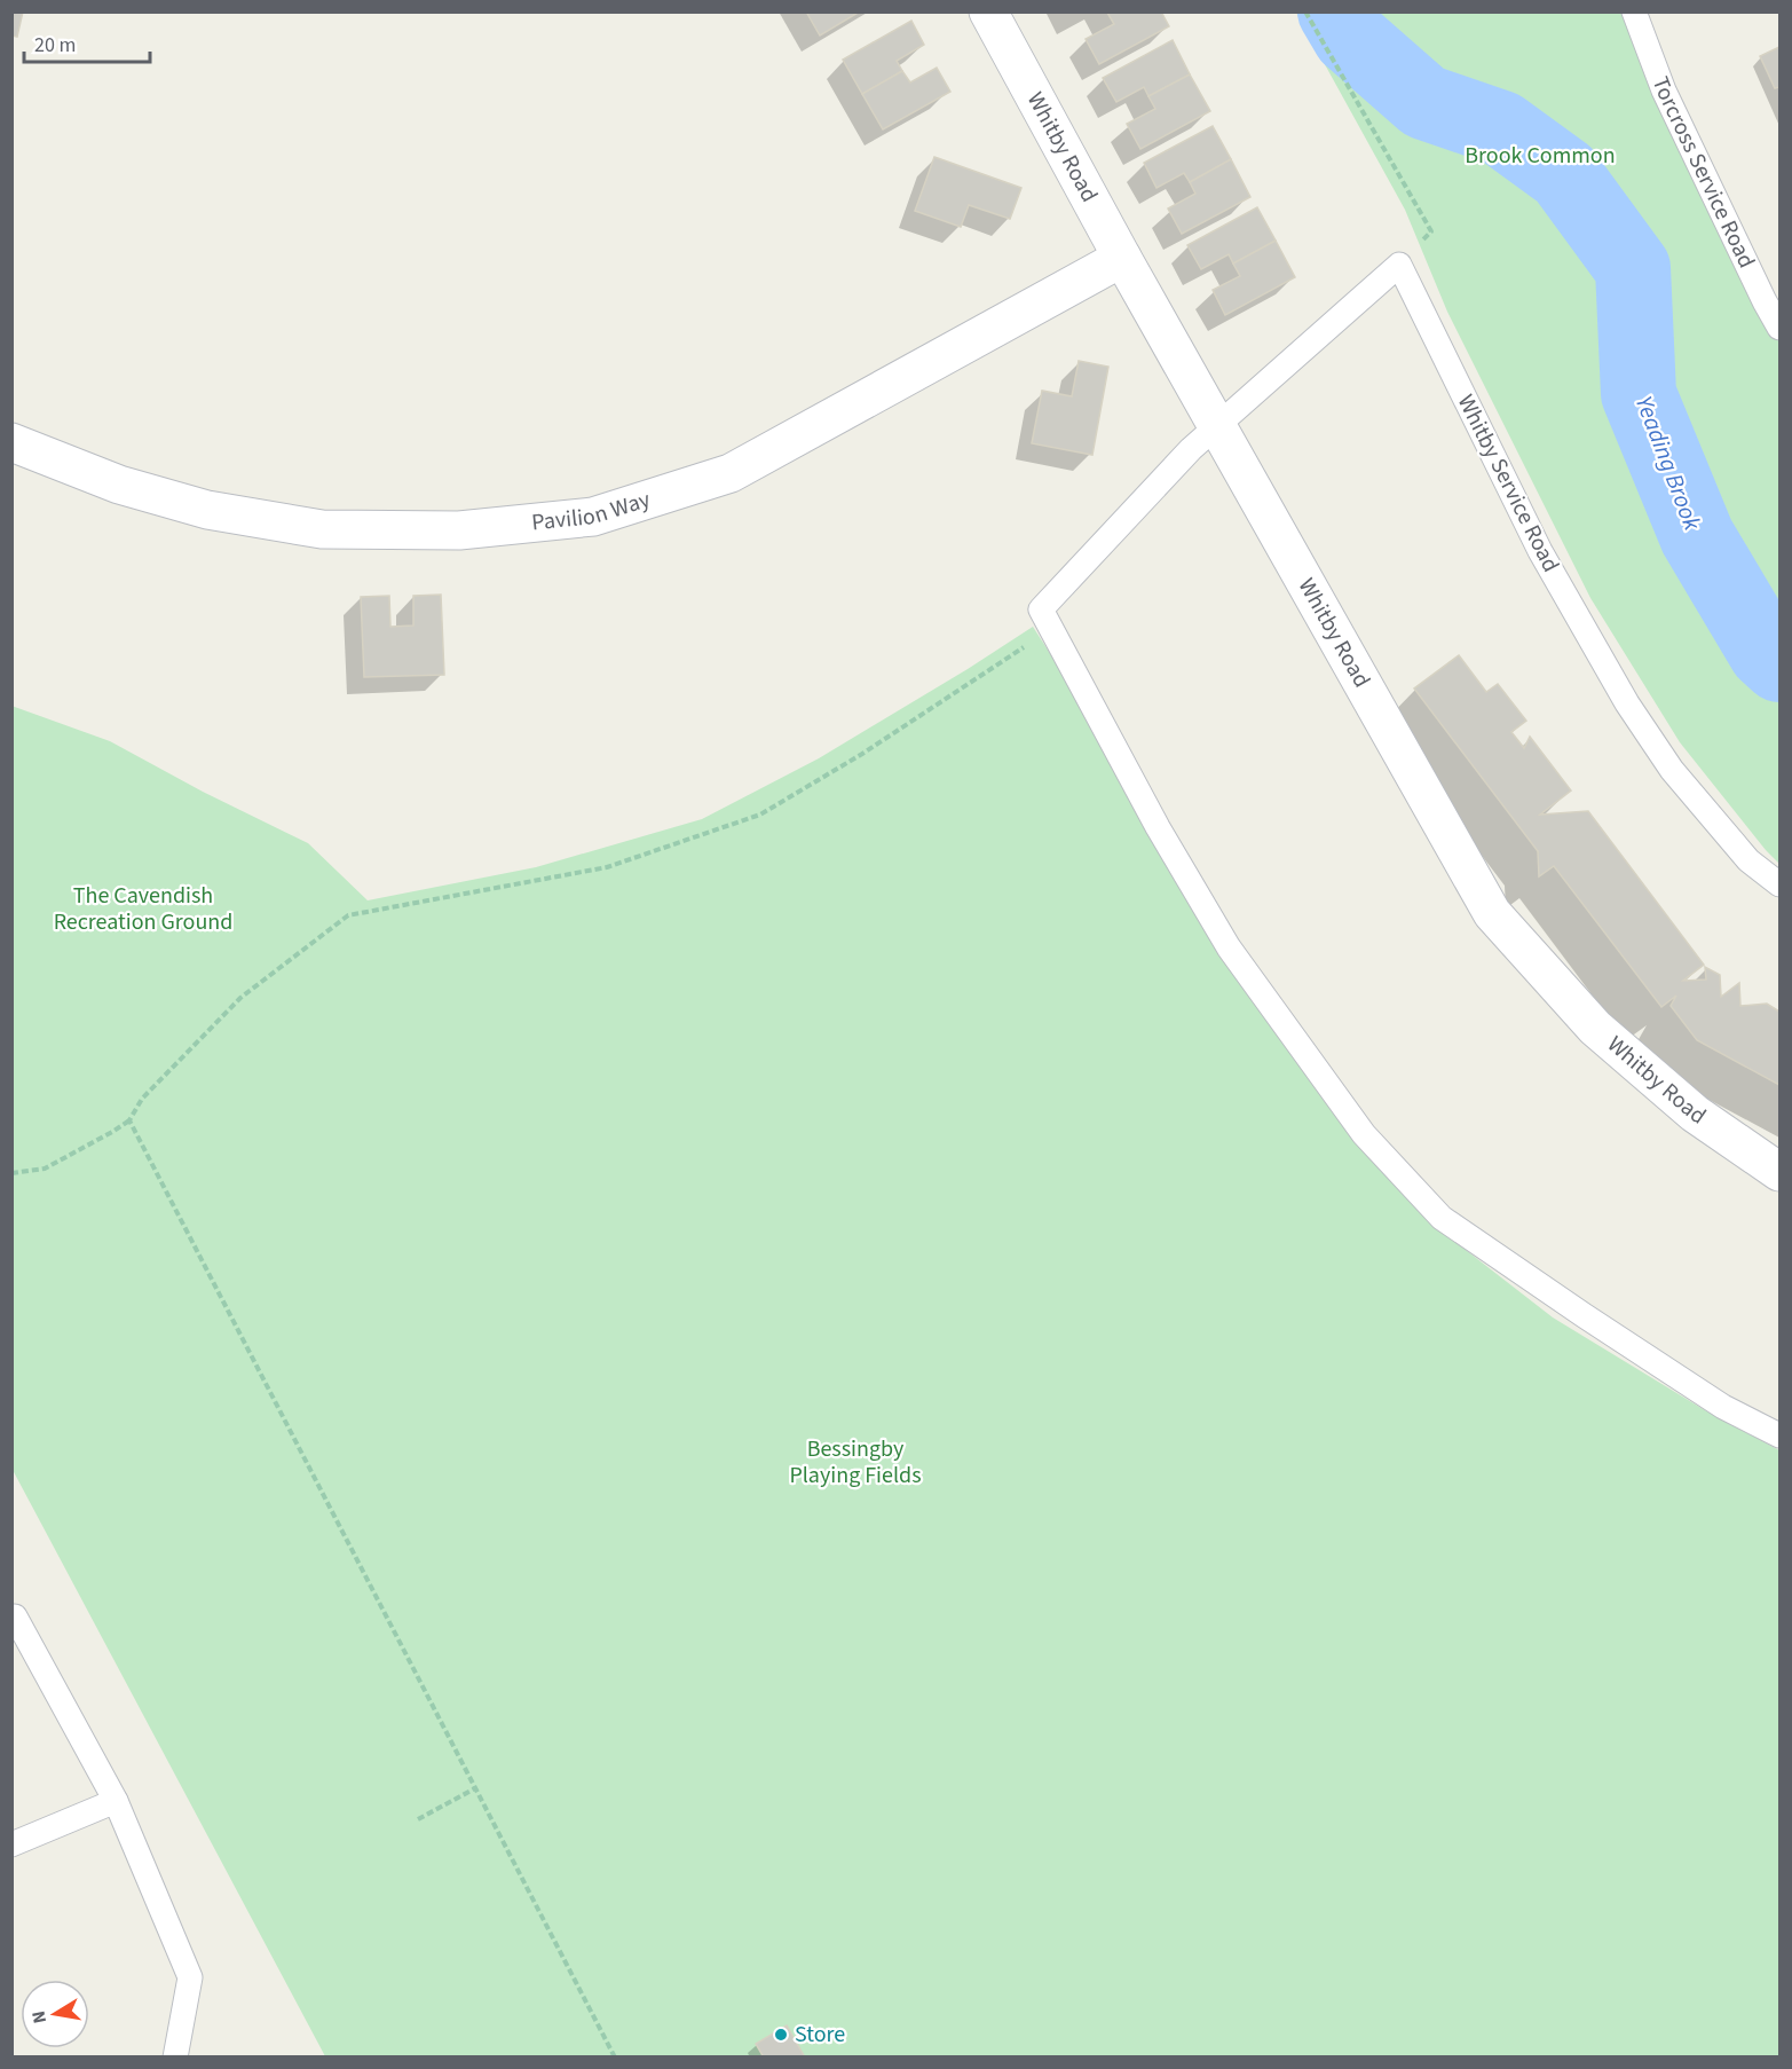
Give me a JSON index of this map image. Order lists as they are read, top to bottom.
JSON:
{
  "streets": {
    "street": ["Whitby Road", "Pavilion Way"],
    "lane": ["Torcross Service Road", "Whitby Service Road"]
  },
  "crossings": [
    ["Whitby Road", "Pavilion Way"]
  ],
  "water": ["Yeading Brook"],
  "parks": ["Brook Common", "The Cavendish Recreation Ground", "Bessingby Playing Fields"],
  "places": ["Store"],
  "scale_bar": "20 m",
  "north": "left"
}
